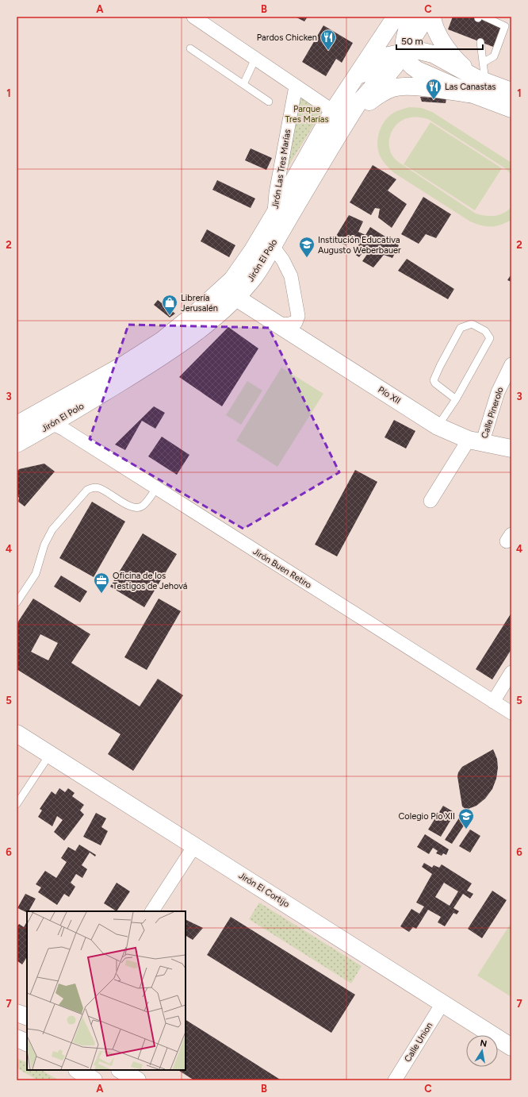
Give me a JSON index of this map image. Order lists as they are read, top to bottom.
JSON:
{
  "streets": {
    "main road": ["Jirón El Polo", "Pío XII", "Jirón El Cortijo"],
    "street": [
      "Jirón Las Tres Marías",
      "Calle Pinerolo",
      "Jirón Buen Retiro",
      "Calle Union"
    ]
  },
  "crossings": [
    ["Jirón Las Tres Marías", "Jirón El Polo"],
    ["Jirón El Polo", "Pío XII"],
    ["Jirón El Polo", "Jirón Buen Retiro"],
    ["Pío XII", "Calle Pinerolo"],
    ["Jirón El Cortijo", "Calle Union"]
  ],
  "parks": ["Parque Tres Marías"],
  "places": {
    "restaurant": ["Pardos Chicken", "Las Canastas"],
    "school or university": ["Institución Educativa Augusto Weberbauer", "Colegio Pío XII"],
    "shop": ["Librería Jerusalén"],
    "office": ["Oficina de los Testigos de Jehová"]
  },
  "scale_bar": "50 m",
  "north": "top",
  "grid": {
    "columns": ["A", "B", "C"],
    "rows": [
      "1",
      "2",
      "3",
      "4",
      "5",
      "6",
      "7"
    ]
  }
}
